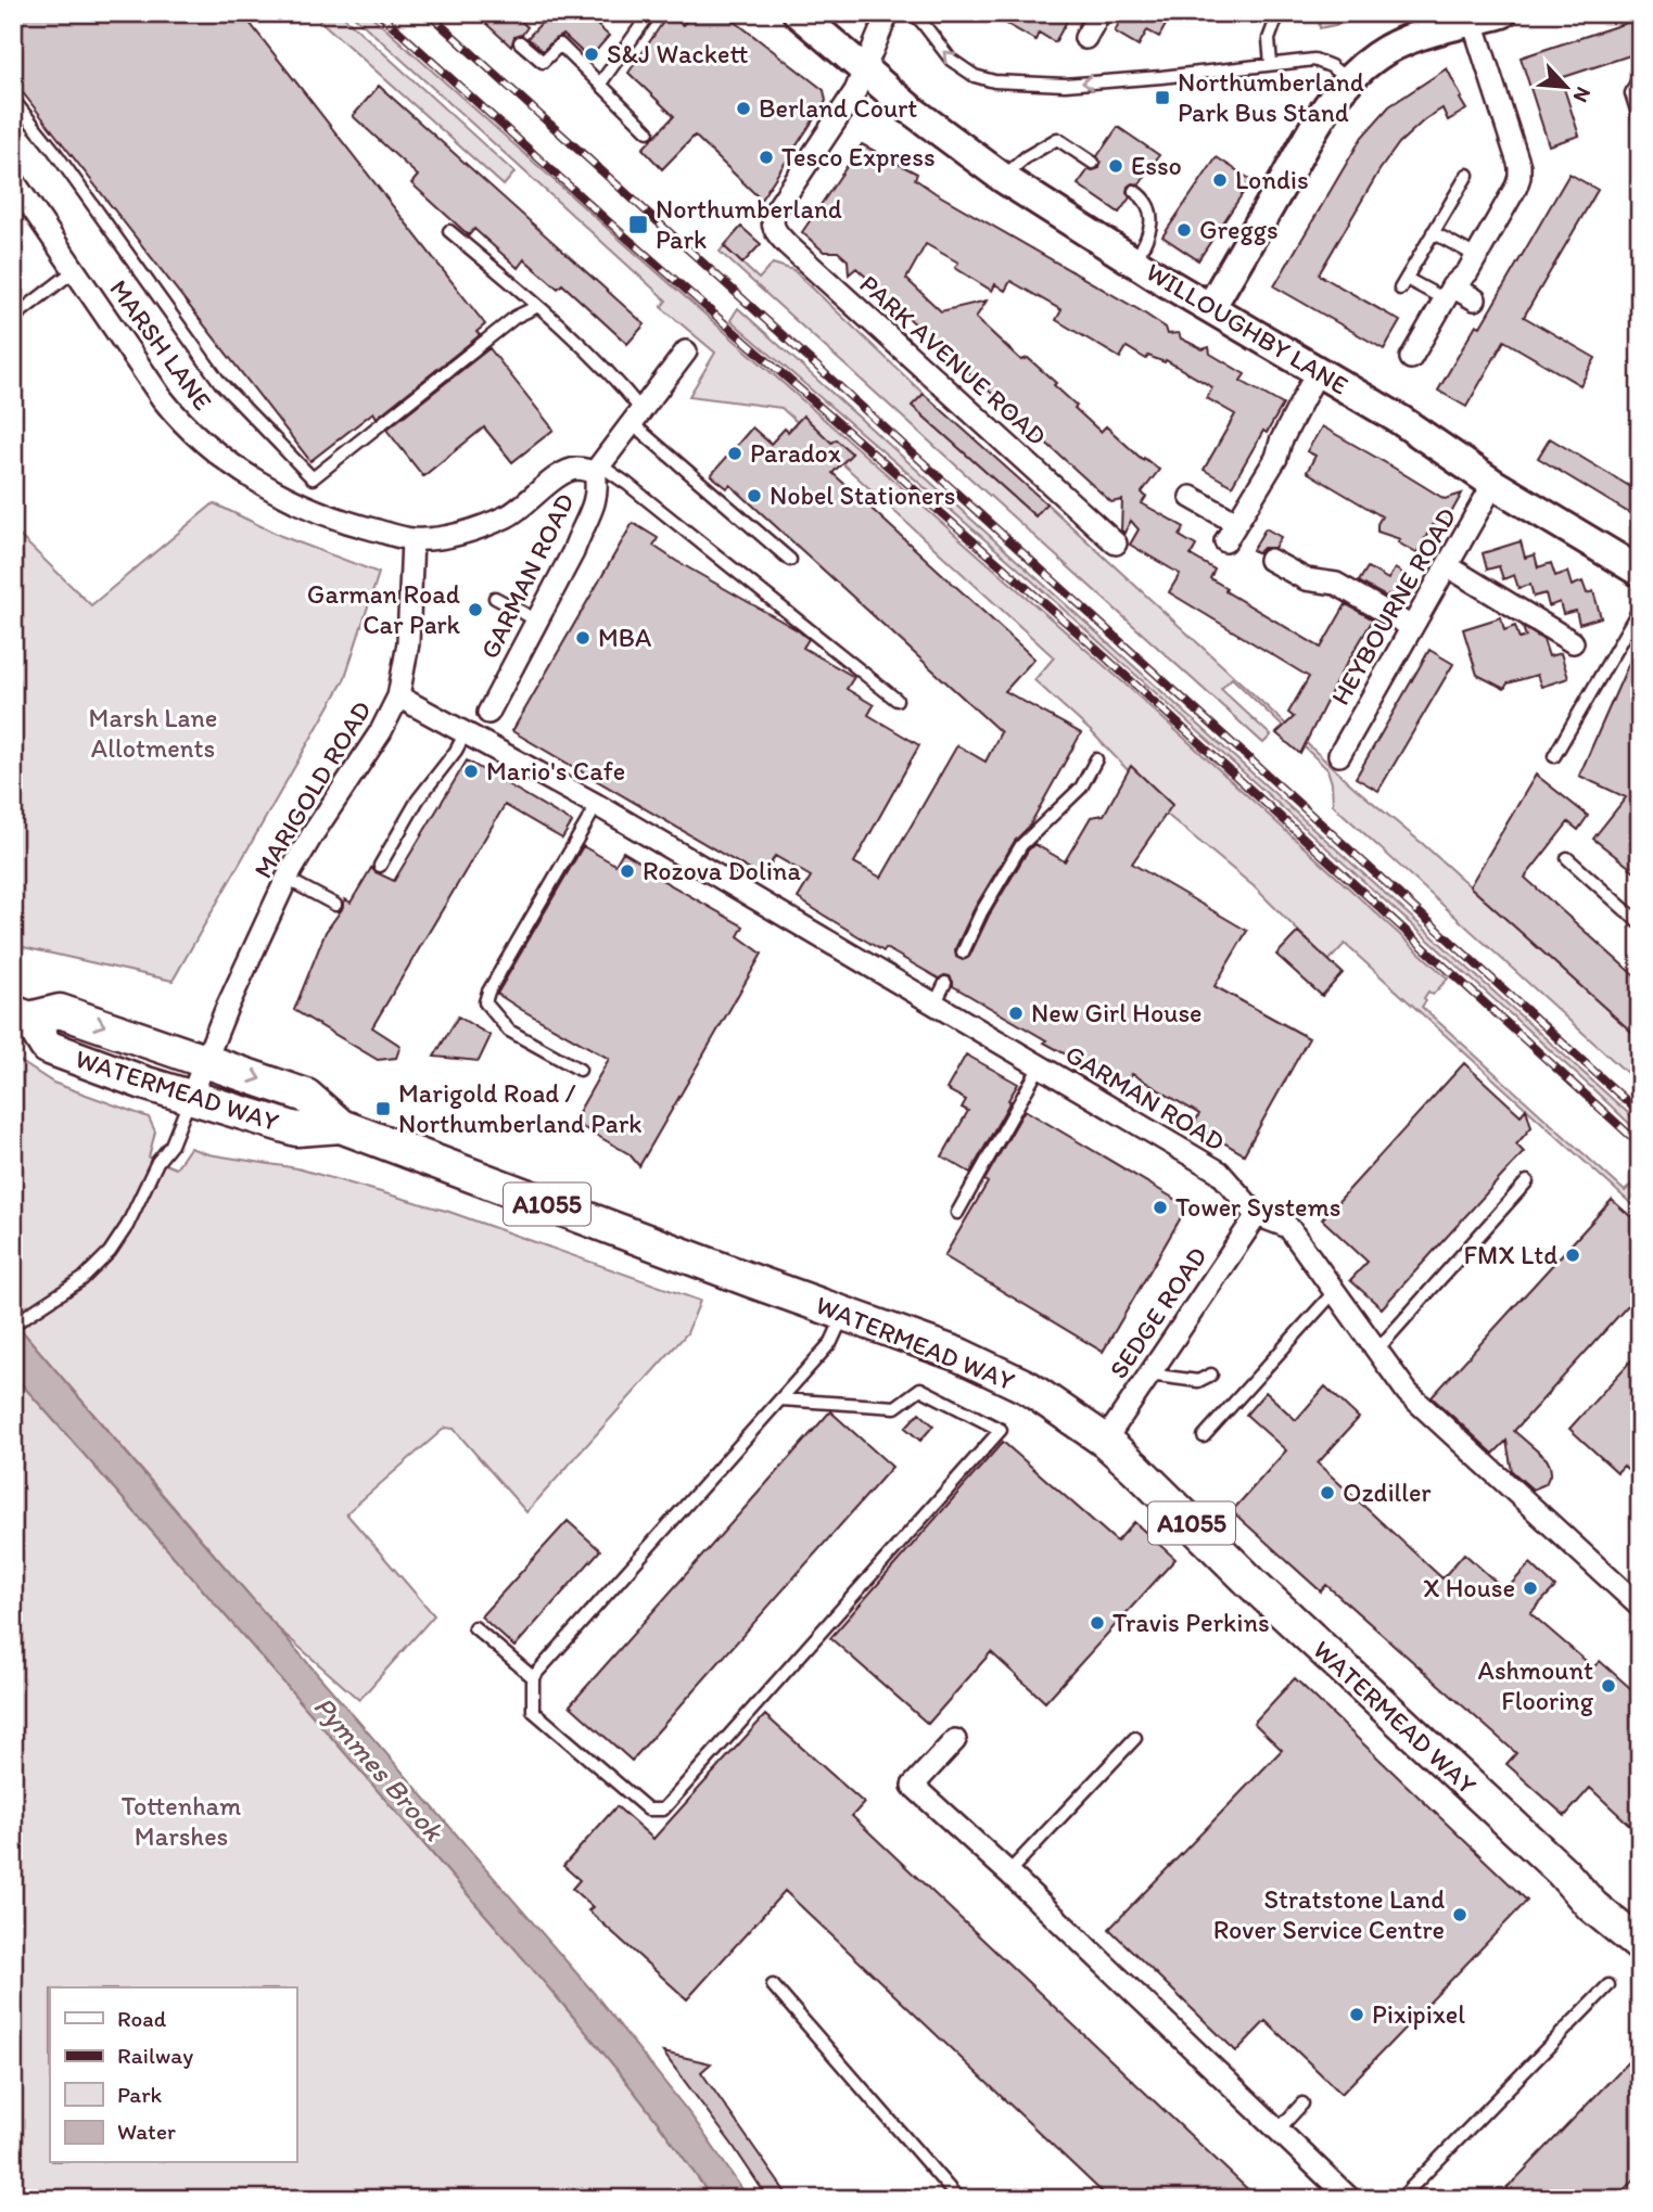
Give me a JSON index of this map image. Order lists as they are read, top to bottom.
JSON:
{
  "streets": {
    "main road": ["WATERMEAD WAY", "A1055"],
    "street": [
      "WILLOUGHBY LANE",
      "MARSH LANE",
      "PARK AVENUE ROAD",
      "GARMAN ROAD",
      "HEYBOURNE ROAD",
      "MARIGOLD ROAD",
      "SEDGE ROAD"
    ]
  },
  "crossings": [
    ["WILLOUGHBY LANE", "PARK AVENUE ROAD"],
    ["WILLOUGHBY LANE", "HEYBOURNE ROAD"],
    ["MARSH LANE", "GARMAN ROAD"],
    ["MARSH LANE", "MARIGOLD ROAD"],
    ["GARMAN ROAD", "MARIGOLD ROAD"],
    ["GARMAN ROAD", "SEDGE ROAD"],
    ["MARIGOLD ROAD", "WATERMEAD WAY"],
    ["WATERMEAD WAY", "SEDGE ROAD"]
  ],
  "water": ["Pymmes Brook"],
  "parks": ["Marsh Lane Allotments", "Tottenham Marshes"],
  "places": {
    "other": [
      "S&J Wackett",
      "Berland Court",
      "Tesco Express",
      "Esso",
      "Londis",
      "Greggs",
      "Paradox",
      "Nobel Stationers",
      "Garman Road Car Park",
      "MBA",
      "Mario's Cafe",
      "Rozova Dolina",
      "New Girl House",
      "Tower Systems",
      "FMX Ltd",
      "Ozdiller",
      "X House",
      "Travis Perkins",
      "Ashmount Flooring",
      "Stratstone Land Rover Service Centre",
      "Pixipixel"
    ],
    "transit": ["Northumberland Park Bus Stand", "Northumberland Park", "Marigold Road / Northumberland Park"]
  },
  "legend": [
    "Road",
    "Railway",
    "Park",
    "Water"
  ],
  "north": "bottom right"
}
